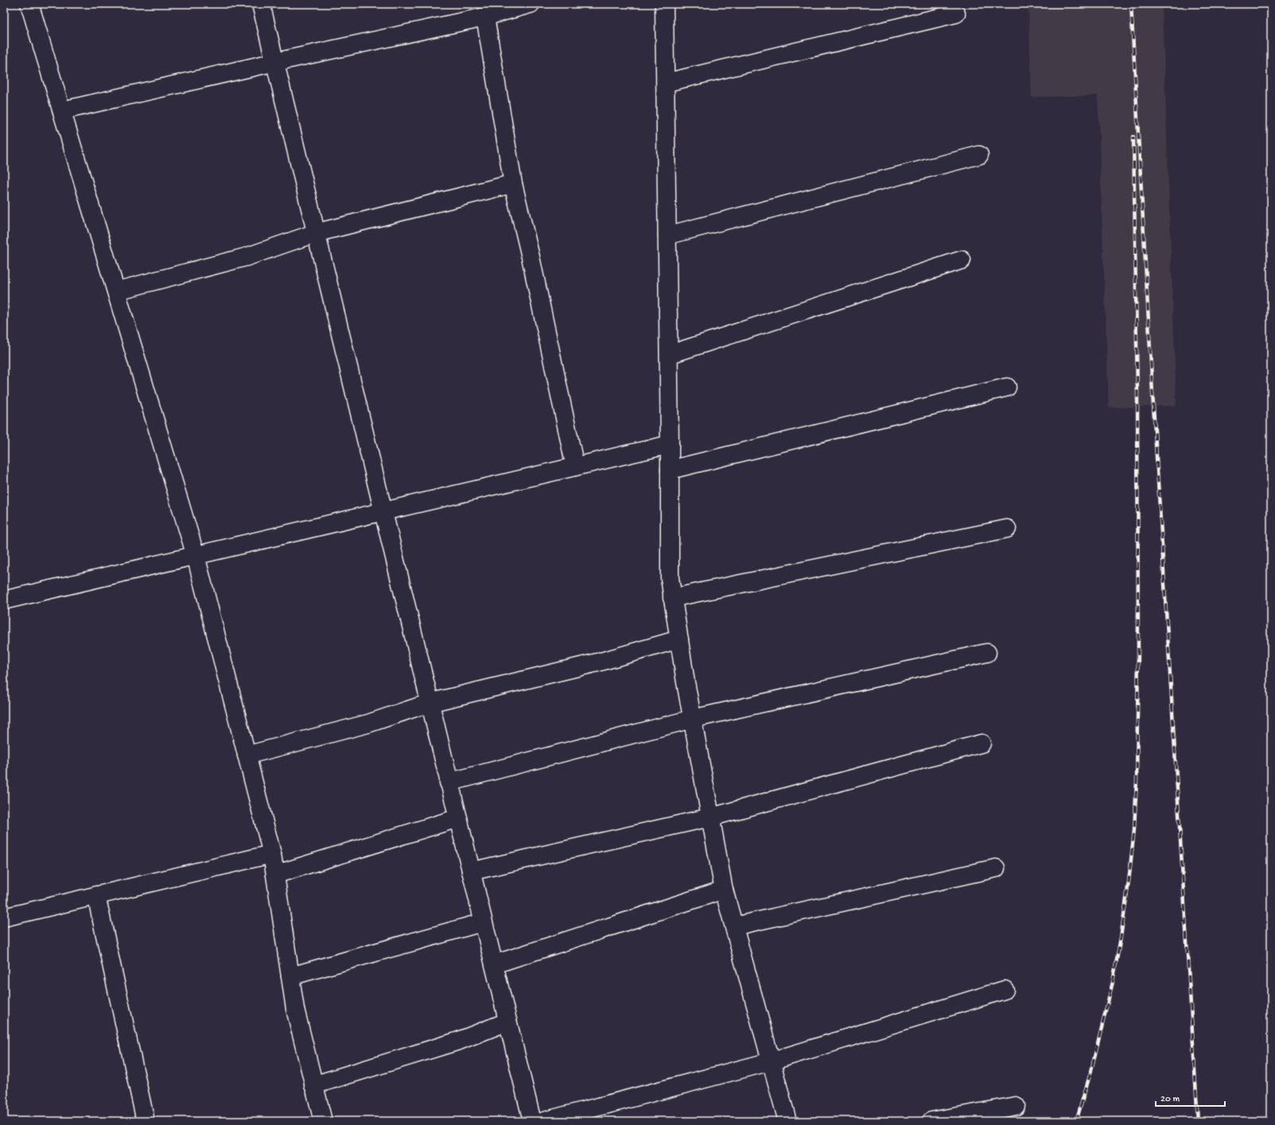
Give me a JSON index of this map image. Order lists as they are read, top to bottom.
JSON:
{
  "scale_bar": "20 m"
}
